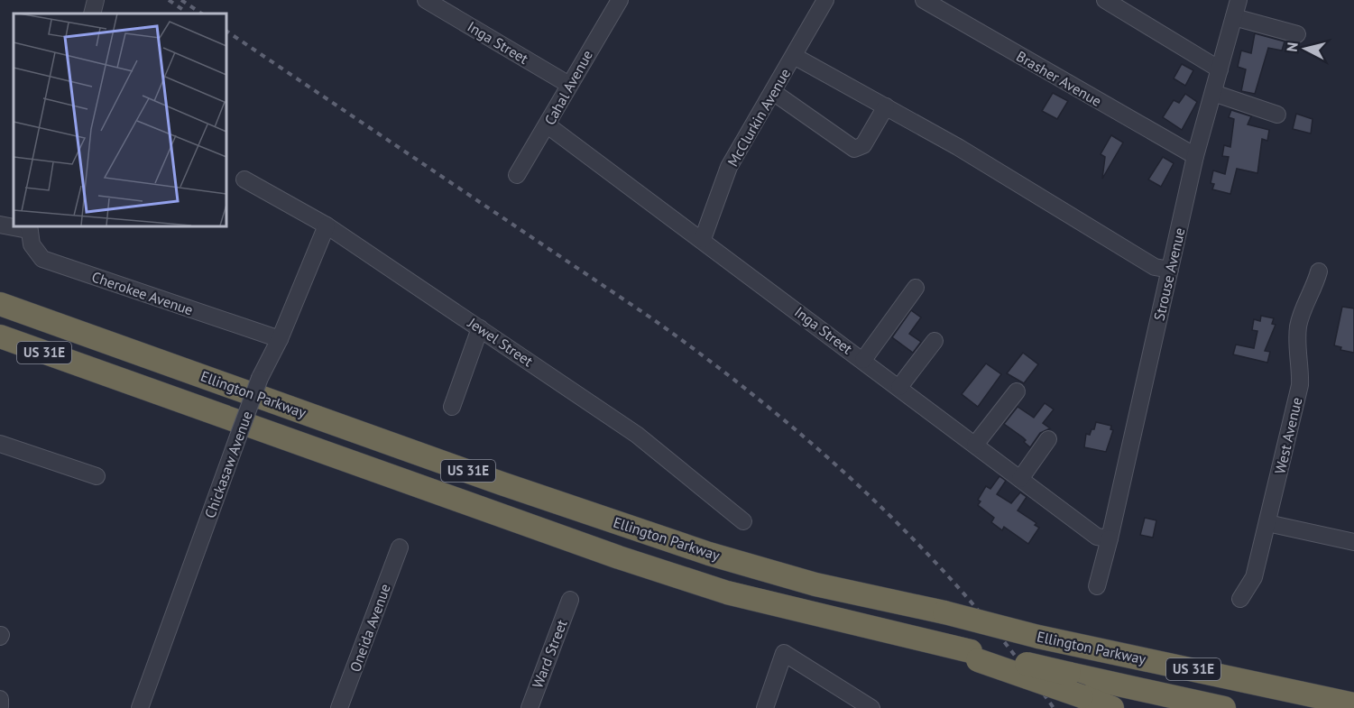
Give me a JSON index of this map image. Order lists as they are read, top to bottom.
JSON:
{
  "streets": {
    "highway": ["US 31E", "Ellington Parkway"],
    "street": [
      "Inga Street",
      "Brasher Avenue",
      "Cahal Avenue",
      "McClurkin Avenue",
      "Strouse Avenue",
      "Cherokee Avenue",
      "Jewel Street",
      "West Avenue",
      "Chickasaw Avenue",
      "Oneida Avenue",
      "Ward Street"
    ]
  },
  "crossings": [
    ["Inga Street", "Cahal Avenue"],
    ["Inga Street", "McClurkin Avenue"],
    ["Inga Street", "Strouse Avenue"],
    ["Brasher Avenue", "Strouse Avenue"],
    ["Cherokee Avenue", "Chickasaw Avenue"],
    ["Jewel Street", "Chickasaw Avenue"],
    ["US 31E", "Ellington Parkway"]
  ],
  "north": "left"
}
